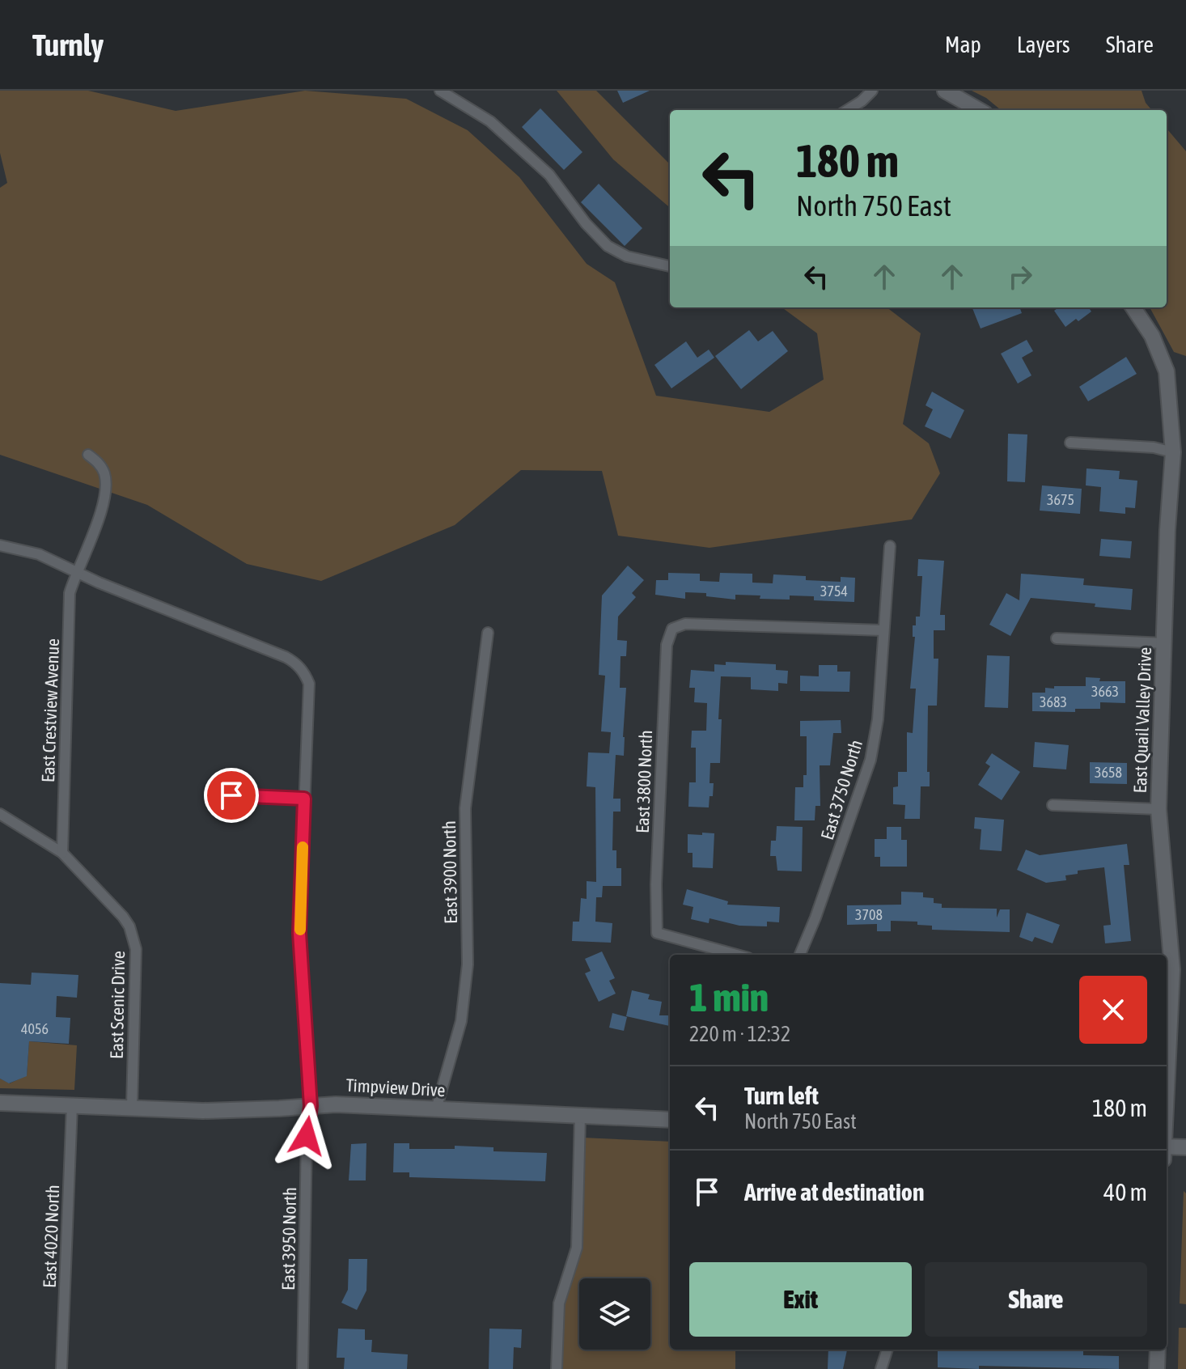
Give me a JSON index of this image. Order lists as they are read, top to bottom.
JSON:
{
  "streets": {
    "street": [
      "East Crestview Avenue",
      "East Quail Valley Drive",
      "East 3800 North",
      "East 3750 North",
      "East 3900 North",
      "East Scenic Drive",
      "Timpview Drive",
      "East 4020 North",
      "East 3950 North"
    ]
  },
  "crossings": [
    ["East Crestview Avenue", "East Scenic Drive"],
    ["East Crestview Avenue", "East 3950 North"],
    ["East 3800 North", "East 3750 North"],
    ["East 3900 North", "Timpview Drive"],
    ["East Scenic Drive", "Timpview Drive"],
    ["Timpview Drive", "East 4020 North"],
    ["Timpview Drive", "East 3950 North"]
  ],
  "house_numbers": [
    "3675",
    "3754",
    "3663",
    "3683",
    "3658",
    "3708",
    "4056"
  ],
  "page": {
    "header": "Turnly",
    "nav": ["Map", "Layers", "Share"],
    "turn": ["180 m", "North 750 East"],
    "heading": ["1 min", "220 m · 12:32"],
    "list": [
      {
        "name": "Turn left",
        "note": "North 750 East",
        "value": "180 m"
      },
      {
        "name": "Arrive at destination",
        "value": "40 m"
      }
    ],
    "buttons": ["Exit", "Share"]
  }
}
